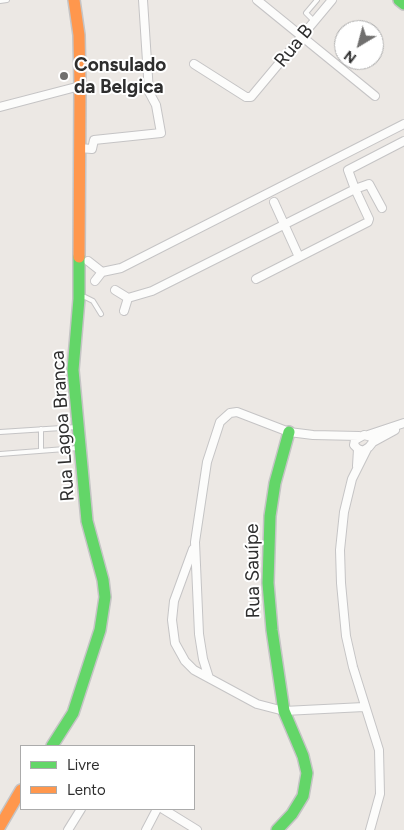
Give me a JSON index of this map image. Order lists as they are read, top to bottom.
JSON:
{
  "streets": {
    "street": ["Rua B", "Rua Lagoa Branca", "Rua Sauípe"]
  },
  "places": ["Consulado da Belgica"],
  "legend": ["Livre", "Lento"],
  "north": "bottom left"
}
